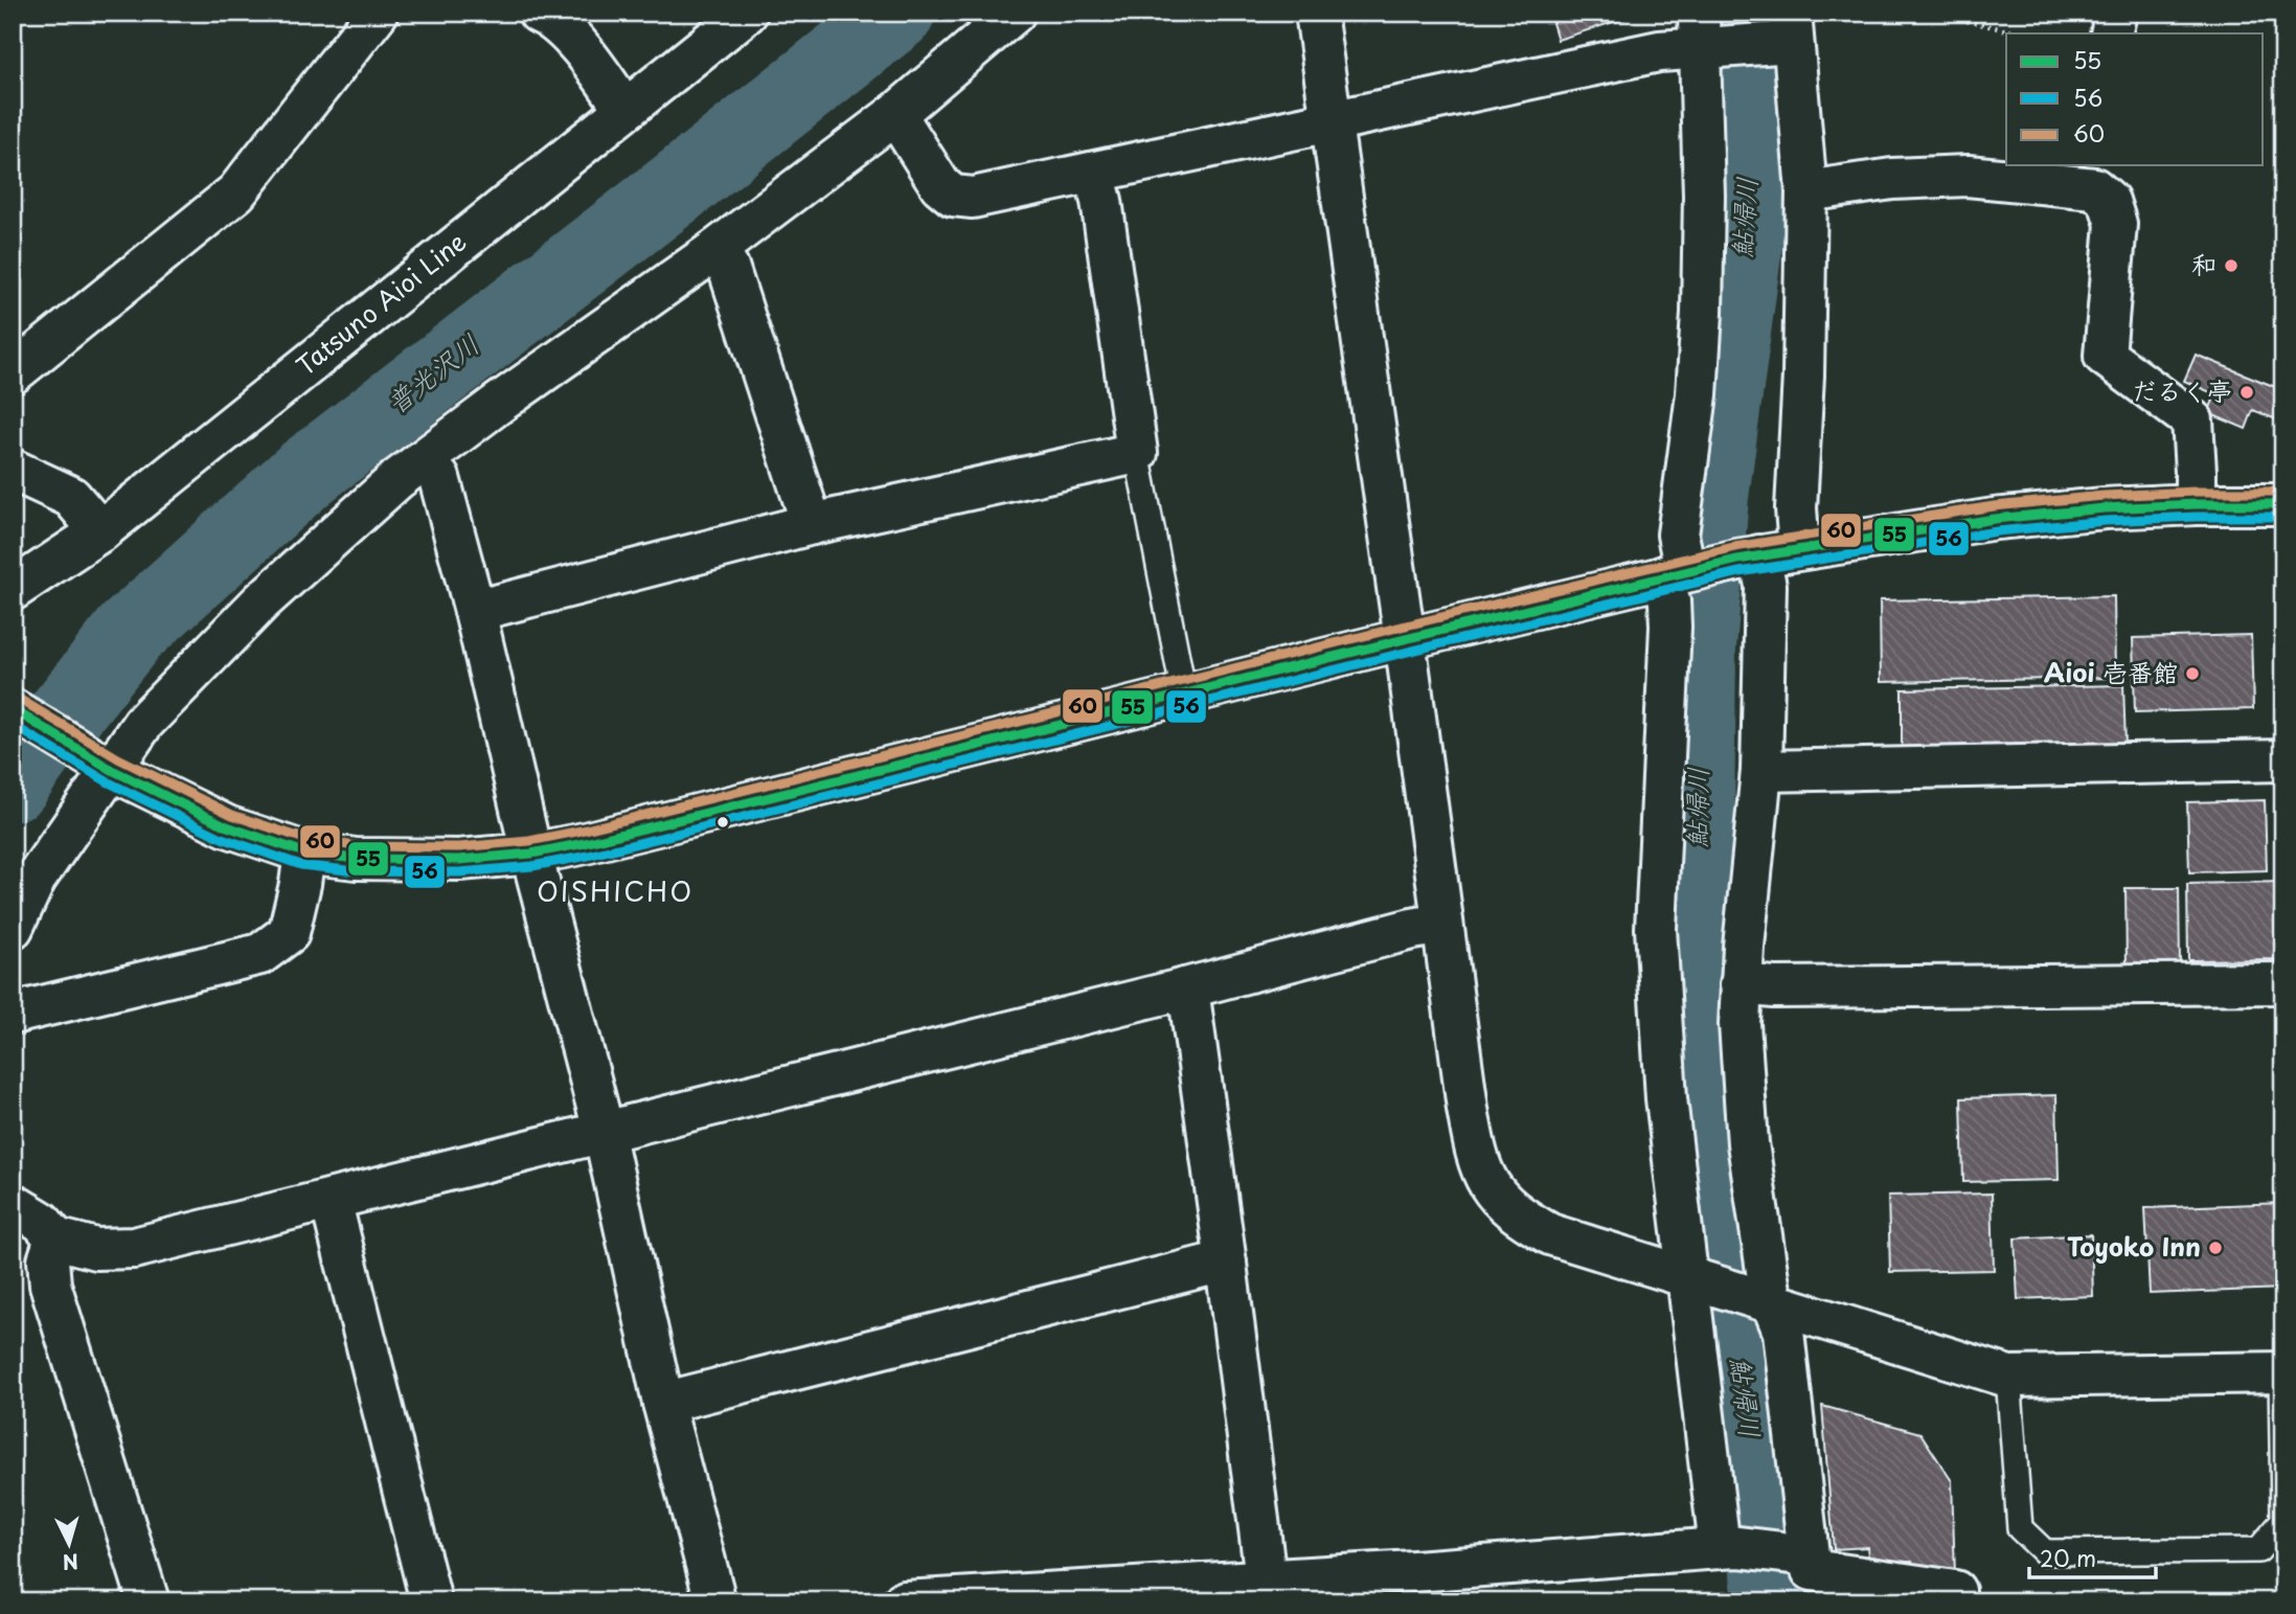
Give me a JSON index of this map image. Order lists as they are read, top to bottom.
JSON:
{
  "streets": {
    "street": ["Tatsuno Aioi Line"]
  },
  "districts": ["OISHICHO"],
  "water": ["鮎帰川", "普光沢川"],
  "places": [
    "和",
    "だるく亭",
    "Aioi 壱番館",
    "Toyoko Inn"
  ],
  "lines": ["transit line 60", "transit line 55", "transit line 56"],
  "legend": ["55", "56", "60"],
  "scale_bar": "20 m",
  "north": "bottom"
}
